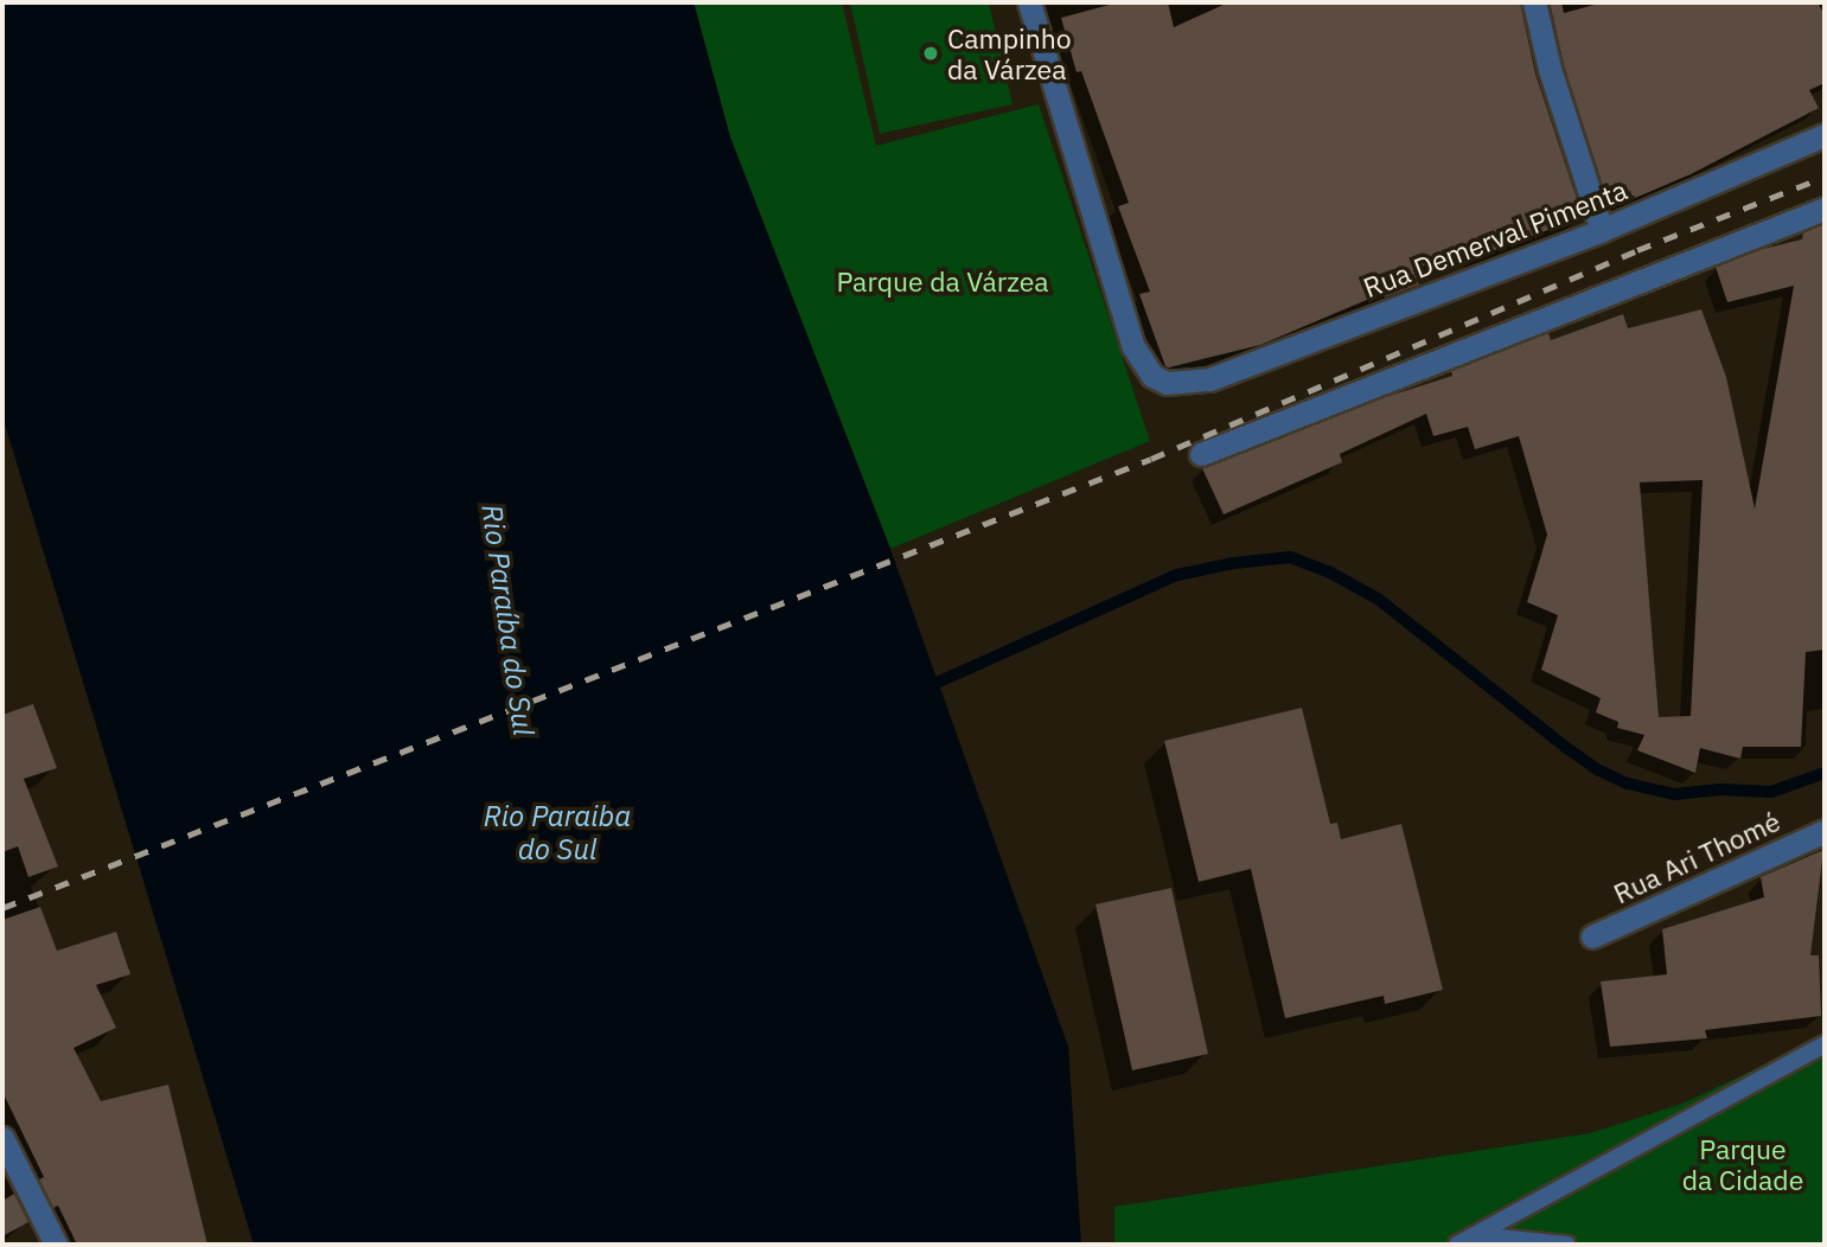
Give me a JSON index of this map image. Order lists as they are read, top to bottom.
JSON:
{
  "streets": {
    "street": ["Rua Demerval Pimenta", "Rua Ari Thomé"]
  },
  "water": ["Rio Paraíba do Sul", "Rio Paraiba do Sul"],
  "parks": ["Parque da Várzea", "Parque da Cidade"],
  "places": ["Campinho da Várzea"]
}
